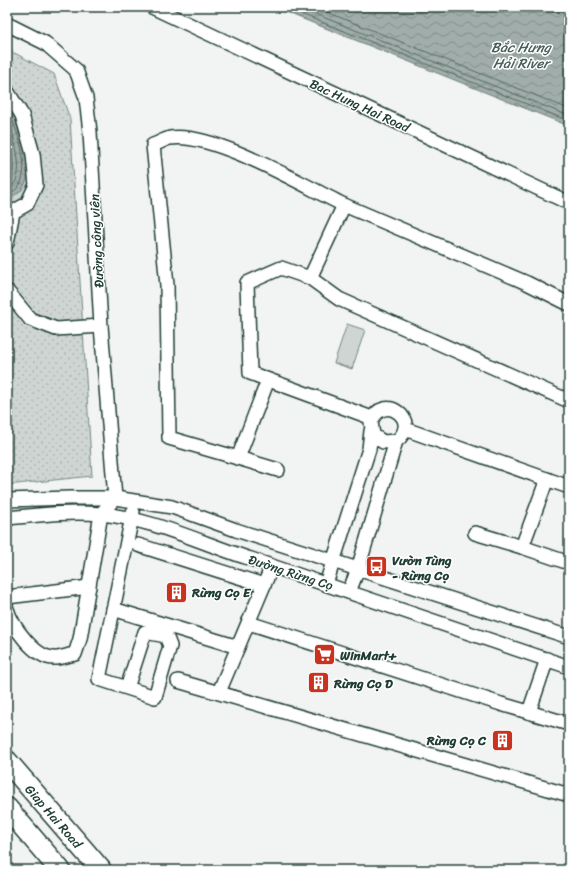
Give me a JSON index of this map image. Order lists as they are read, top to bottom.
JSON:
{
  "streets": {
    "highway": ["Giap Hai Road"],
    "street": ["Bac Hung Hai Road", "Đường công viên", "Đường Rừng Cọ"]
  },
  "crossings": [
    ["Đường công viên", "Đường Rừng Cọ"]
  ],
  "water": ["Bắc Hưng Hải River"],
  "places": {
    "bus stop": ["Vườn Tùng - Rừng Cọ"],
    "building": ["Rừng Cọ E", "Rừng Cọ D", "Rừng Cọ C"],
    "supermarket": ["WinMart+"]
  }
}
